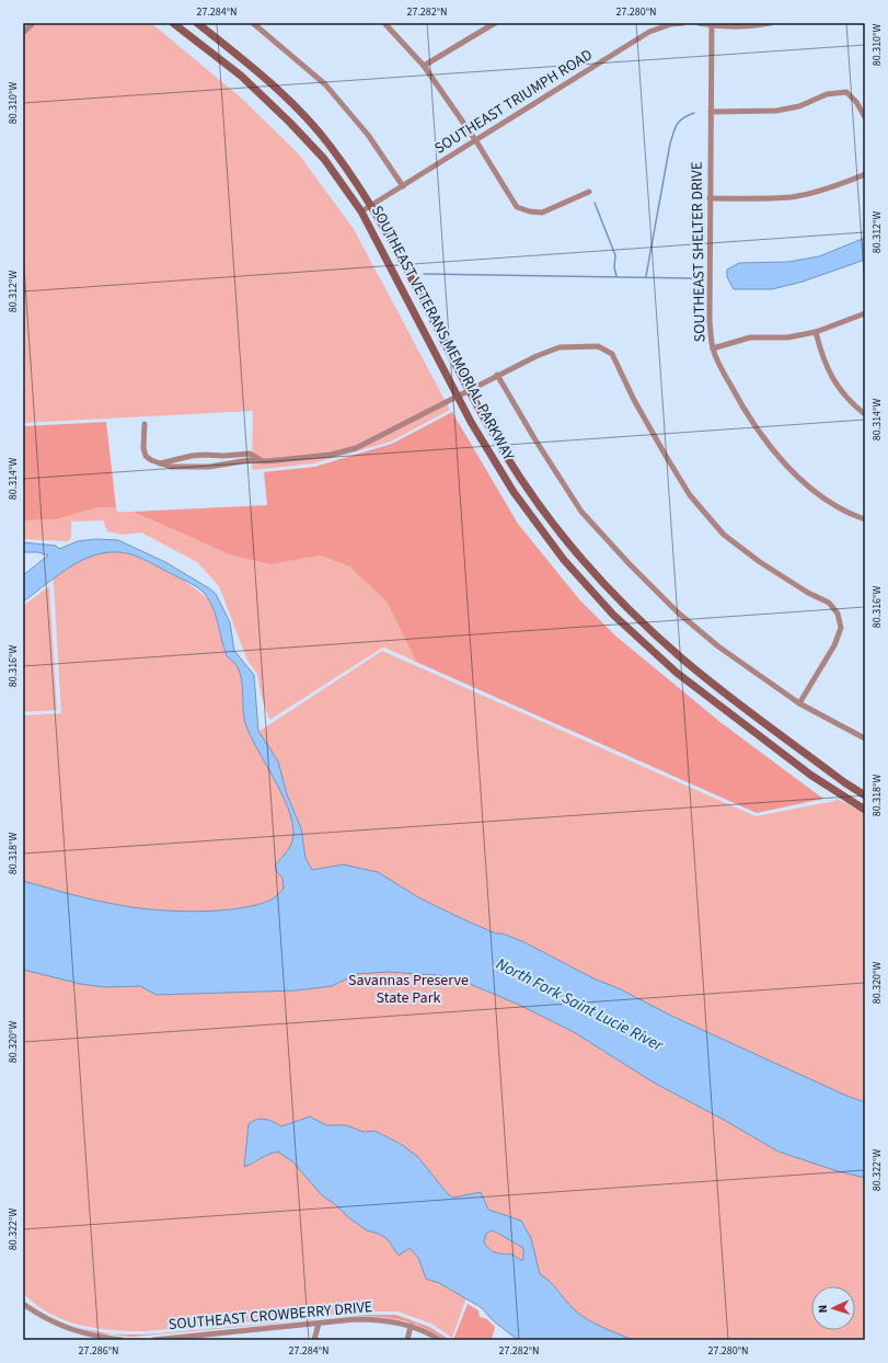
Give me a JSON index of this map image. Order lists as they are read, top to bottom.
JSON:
{
  "streets": {
    "main road": ["SOUTHEAST VETERANS MEMORIAL PARKWAY"],
    "street": ["SOUTHEAST TRIUMPH ROAD", "SOUTHEAST SHELTER DRIVE", "SOUTHEAST CROWBERRY DRIVE"]
  },
  "crossings": [
    ["SOUTHEAST TRIUMPH ROAD", "SOUTHEAST VETERANS MEMORIAL PARKWAY"]
  ],
  "water": ["North Fork Saint Lucie River"],
  "parks": ["Savannas Preserve State Park"],
  "north": "left",
  "coordinates": [
    "27.284°N",
    "27.282°N",
    "27.280°N",
    "80.310°W",
    "80.312°W",
    "80.314°W",
    "80.316°W",
    "80.318°W",
    "80.320°W",
    "80.322°W",
    "27.286°N"
  ]
}
